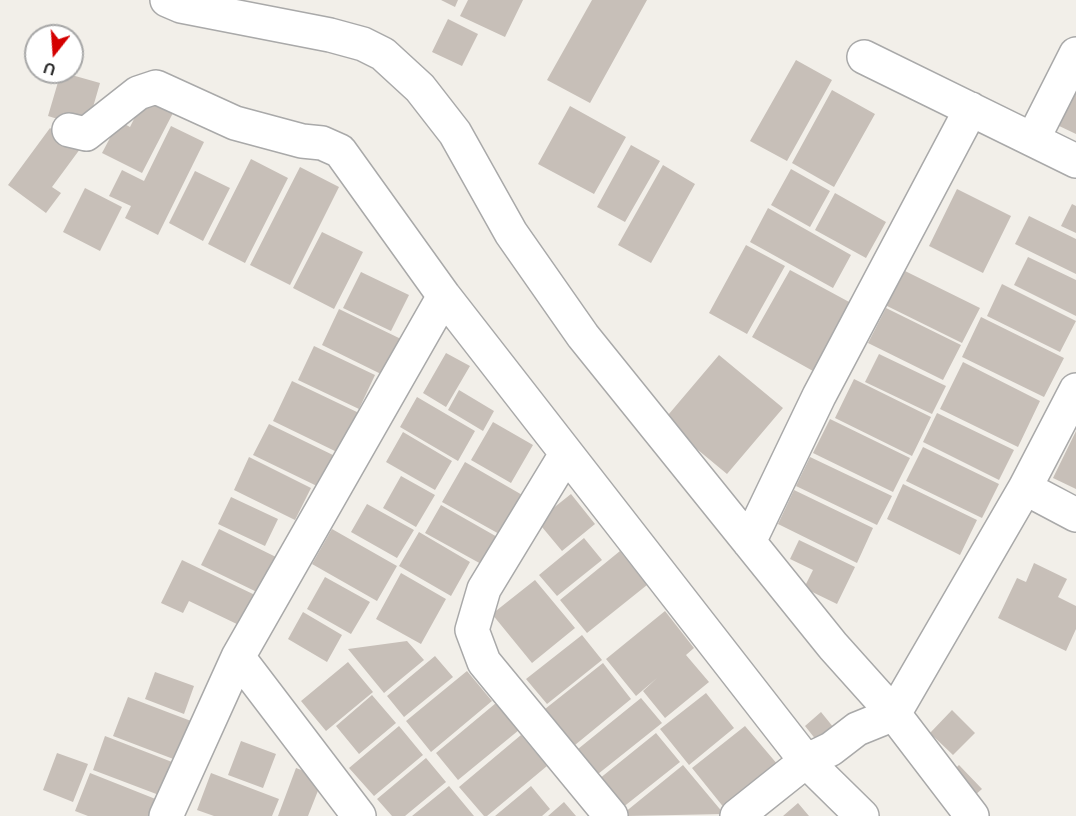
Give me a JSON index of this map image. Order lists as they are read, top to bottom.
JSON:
{
  "north": "bottom"
}
